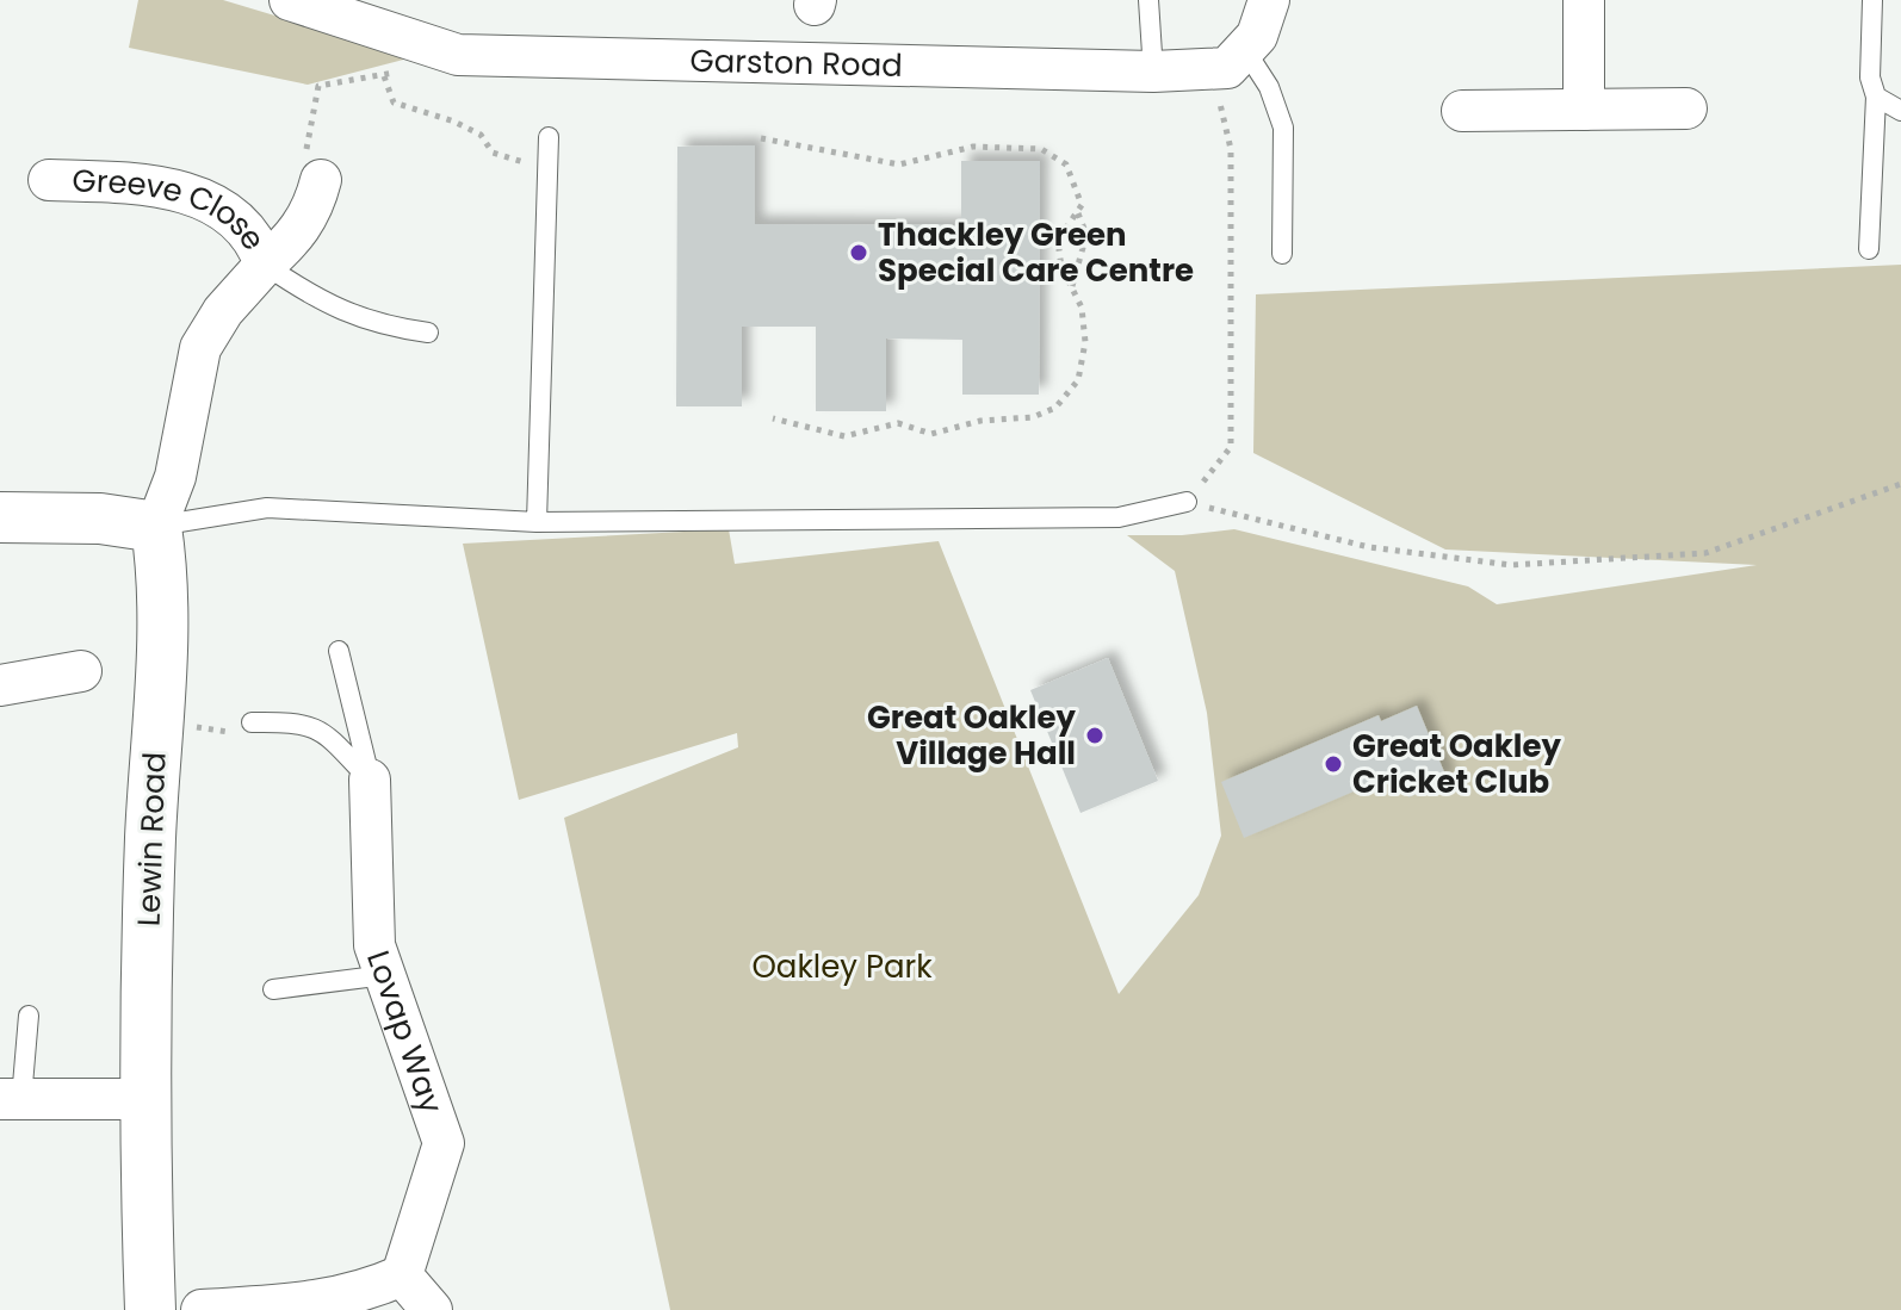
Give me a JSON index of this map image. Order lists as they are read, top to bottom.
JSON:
{
  "streets": {
    "street": [
      "Garston Road",
      "Greeve Close",
      "Lewin Road",
      "Lovap Way"
    ]
  },
  "crossings": [
    ["Greeve Close", "Lewin Road"]
  ],
  "parks": ["Oakley Park"],
  "places": ["Thackley Green Special Care Centre", "Great Oakley Village Hall", "Great Oakley Cricket Club"]
}
